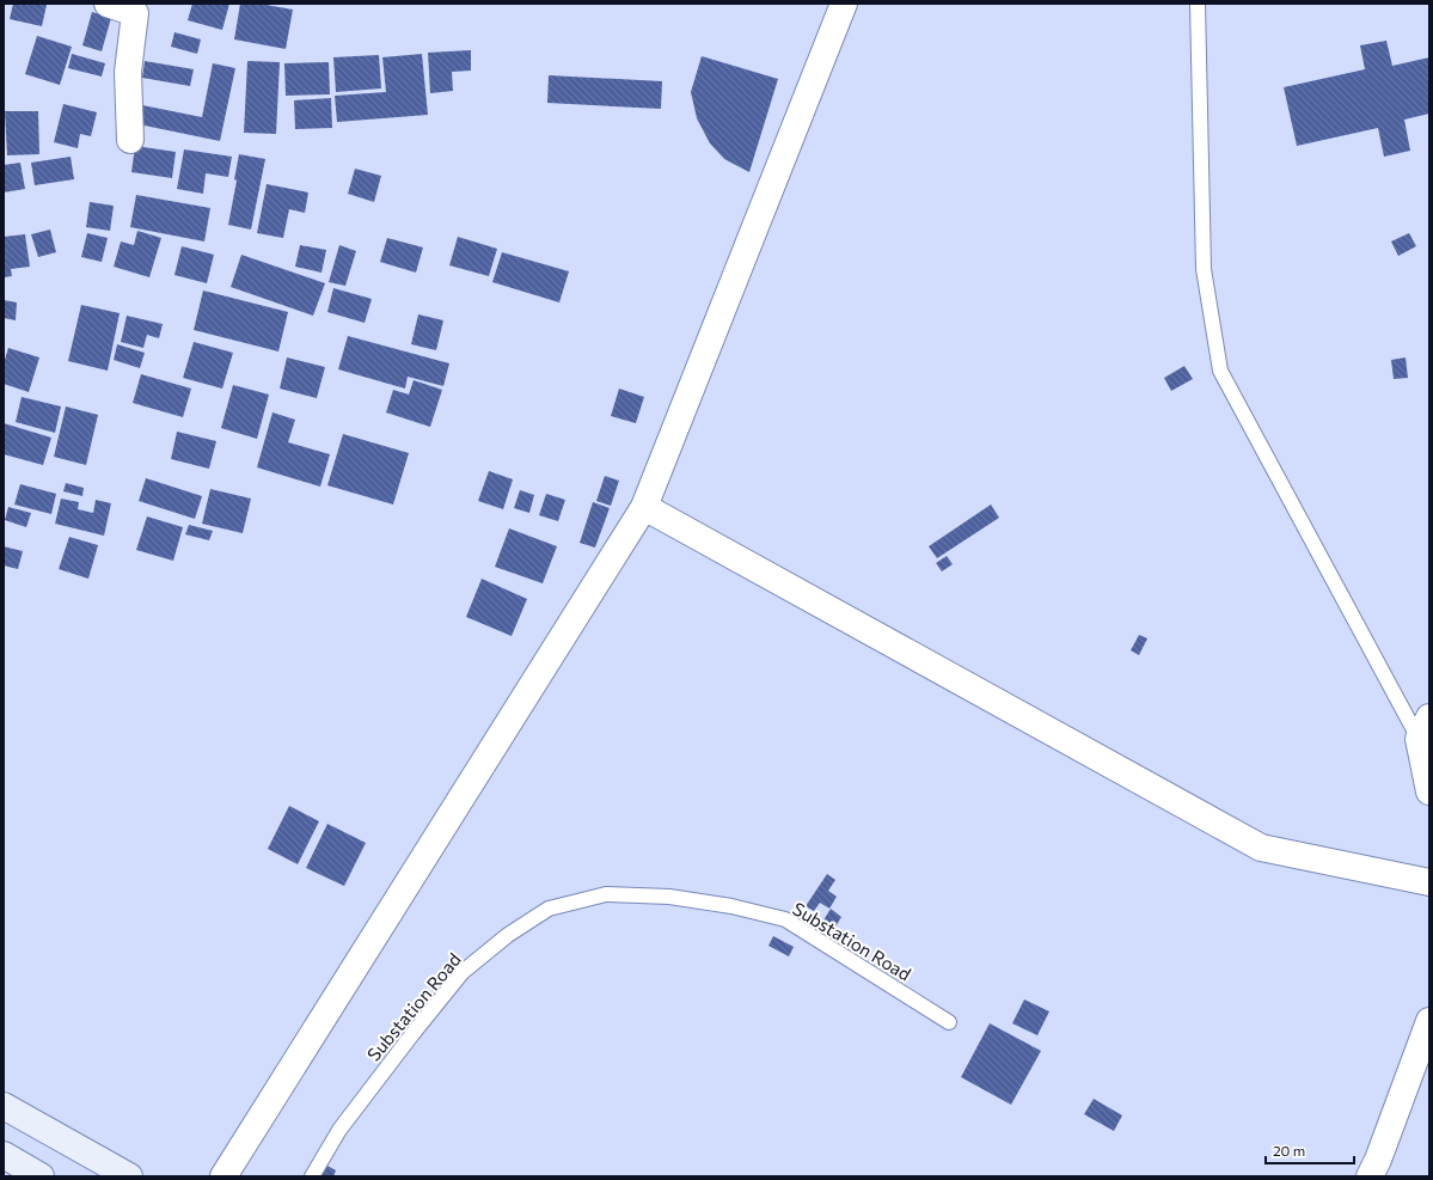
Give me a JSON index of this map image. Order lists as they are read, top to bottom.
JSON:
{
  "streets": {
    "lane": ["Substation Road"]
  },
  "scale_bar": "20 m"
}
